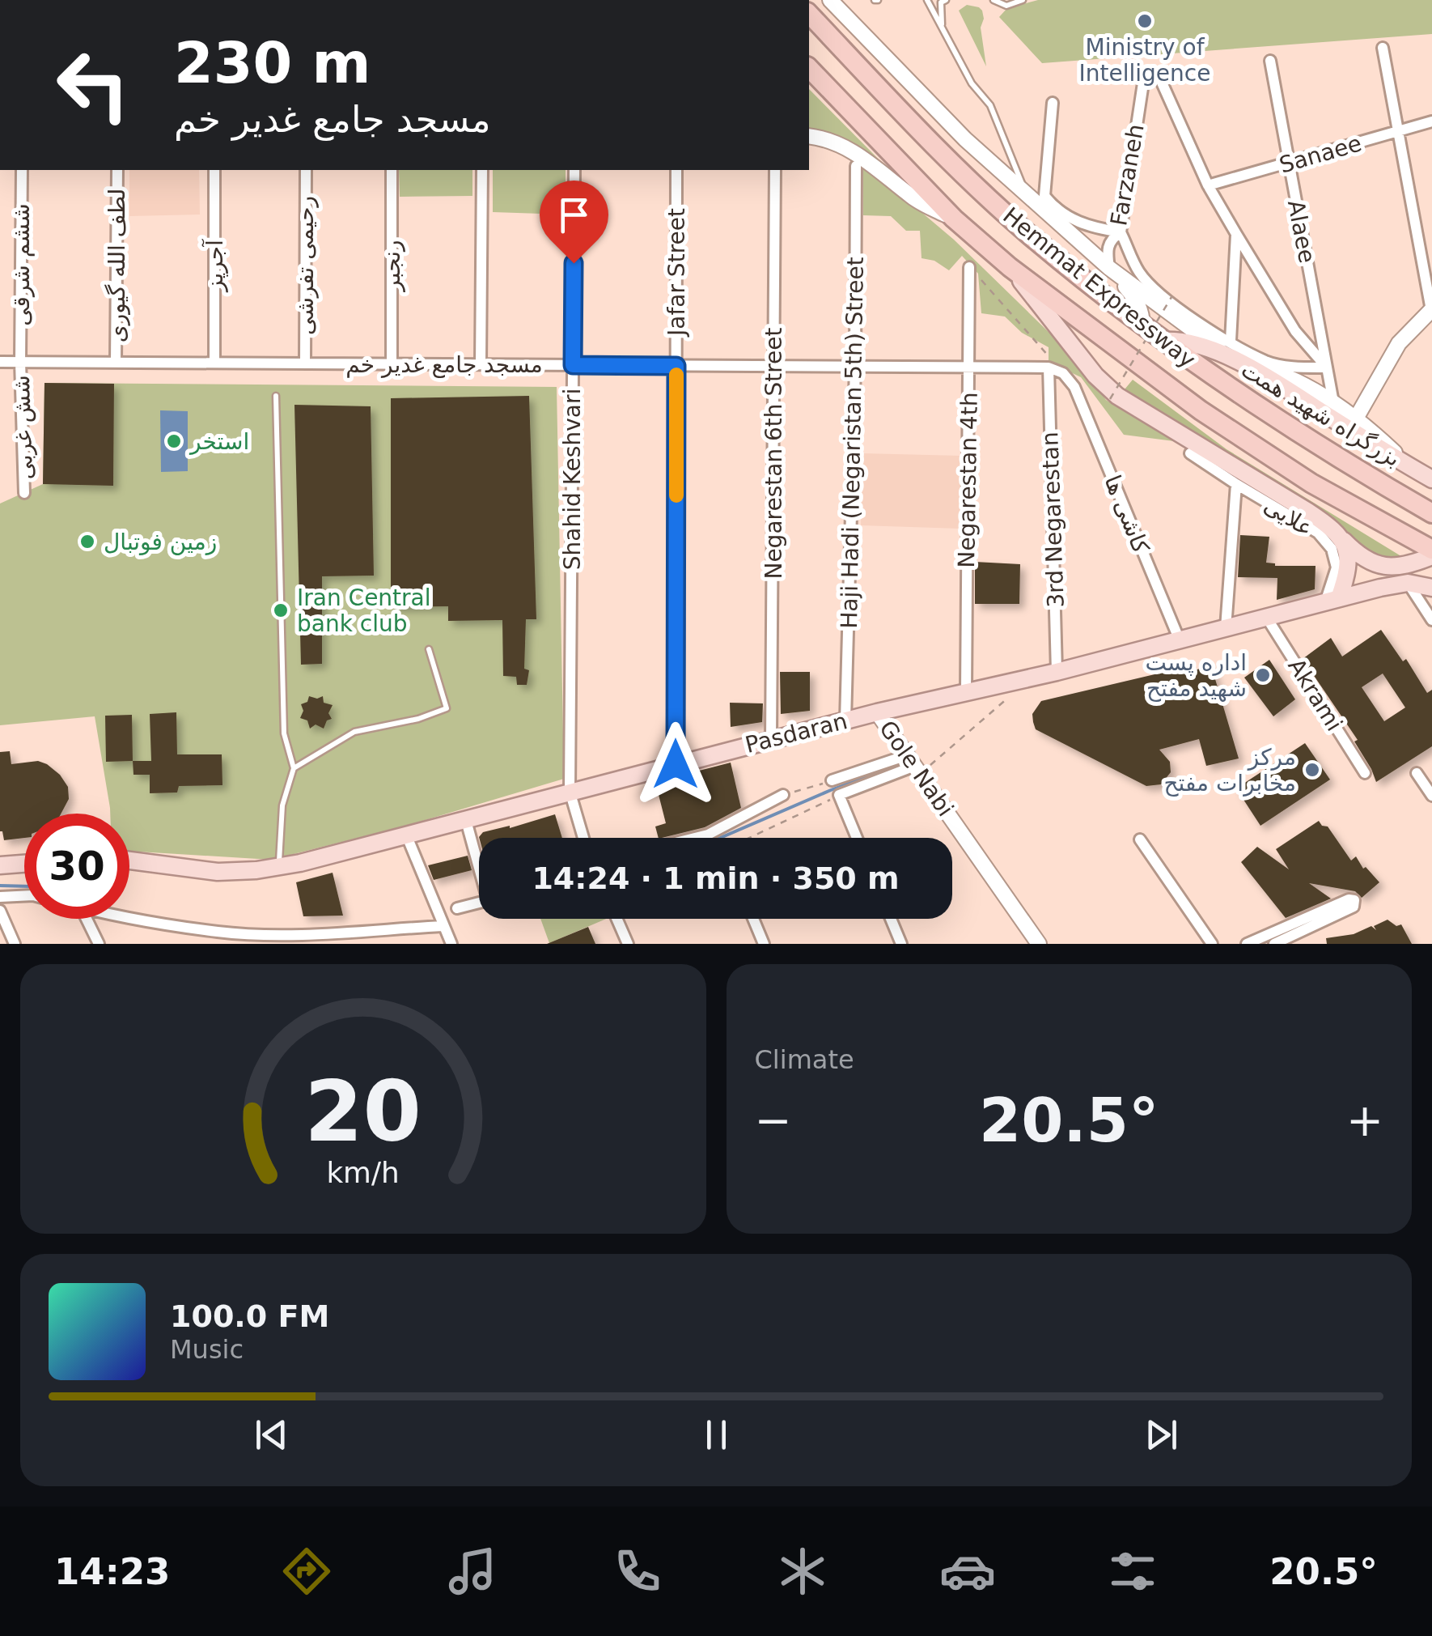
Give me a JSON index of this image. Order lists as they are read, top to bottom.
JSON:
{
  "streets": {
    "highway": ["Hemmat Expressway"],
    "main road": ["بزرگراه شهید همت", "Pasdaran", "Gole Nabi"],
    "street": [
      "Sanaee",
      "Farzaneh",
      "Alaee",
      "ششم شرقی",
      "لطف الله گیوری",
      "آجرپز",
      "رحیمی تفرشی",
      "رنجبر",
      "Jafar Street",
      "مسجد جامع غدیر خم",
      "شش غربی",
      "Haji Hadi (Negaristan 5th) Street",
      "Negarestan 6th Street",
      "Shahid Keshvari",
      "Negarestan 4th",
      "کاشی ها",
      "علایی",
      "3rd Negarestan",
      "Akrami"
    ]
  },
  "crossings": [
    ["Sanaee", "Farzaneh"],
    ["Sanaee", "Alaee"],
    ["ششم شرقی", "مسجد جامع غدیر خم"],
    ["ششم شرقی", "شش غربی"],
    ["لطف الله گیوری", "مسجد جامع غدیر خم"],
    ["آجرپز", "مسجد جامع غدیر خم"],
    ["رحیمی تفرشی", "مسجد جامع غدیر خم"],
    ["رنجبر", "مسجد جامع غدیر خم"],
    ["Jafar Street", "مسجد جامع غدیر خم"],
    ["Jafar Street", "Pasdaran"],
    ["Hemmat Expressway", "بزرگراه شهید همت"],
    ["مسجد جامع غدیر خم", "شش غربی"],
    ["مسجد جامع غدیر خم", "Haji Hadi (Negaristan 5th) Street"],
    ["مسجد جامع غدیر خم", "Negarestan 6th Street"],
    ["مسجد جامع غدیر خم", "Shahid Keshvari"],
    ["مسجد جامع غدیر خم", "Negarestan 4th"],
    ["مسجد جامع غدیر خم", "کاشی ها"],
    ["مسجد جامع غدیر خم", "3rd Negarestan"],
    ["Haji Hadi (Negaristan 5th) Street", "Pasdaran"],
    ["Negarestan 6th Street", "Pasdaran"],
    ["Shahid Keshvari", "Pasdaran"],
    ["Negarestan 4th", "Pasdaran"],
    ["کاشی ها", "Pasdaran"],
    ["علایی", "Pasdaran"],
    ["3rd Negarestan", "Pasdaran"],
    ["Akrami", "Pasdaran"],
    ["Pasdaran", "Gole Nabi"]
  ],
  "places": [
    "Ministry of Intelligence",
    "استخر",
    "زمین فوتبال",
    "Iran Central bank club",
    "اداره پست شهید مفتح",
    "مرکز مخابرات مفتح"
  ],
  "page": {
    "turn": ["230 m", "مسجد جامع غدیر خم"],
    "limit": "30",
    "trip": "14:24 · 1 min · 350 m",
    "tile": "Climate",
    "heat": ["−", "20.5°", "+"],
    "song": ["100.0 FM", "Music"],
    "tabs": ["14:23", "20.5°"],
    "gauge": ["20", "km/h"]
  }
}
